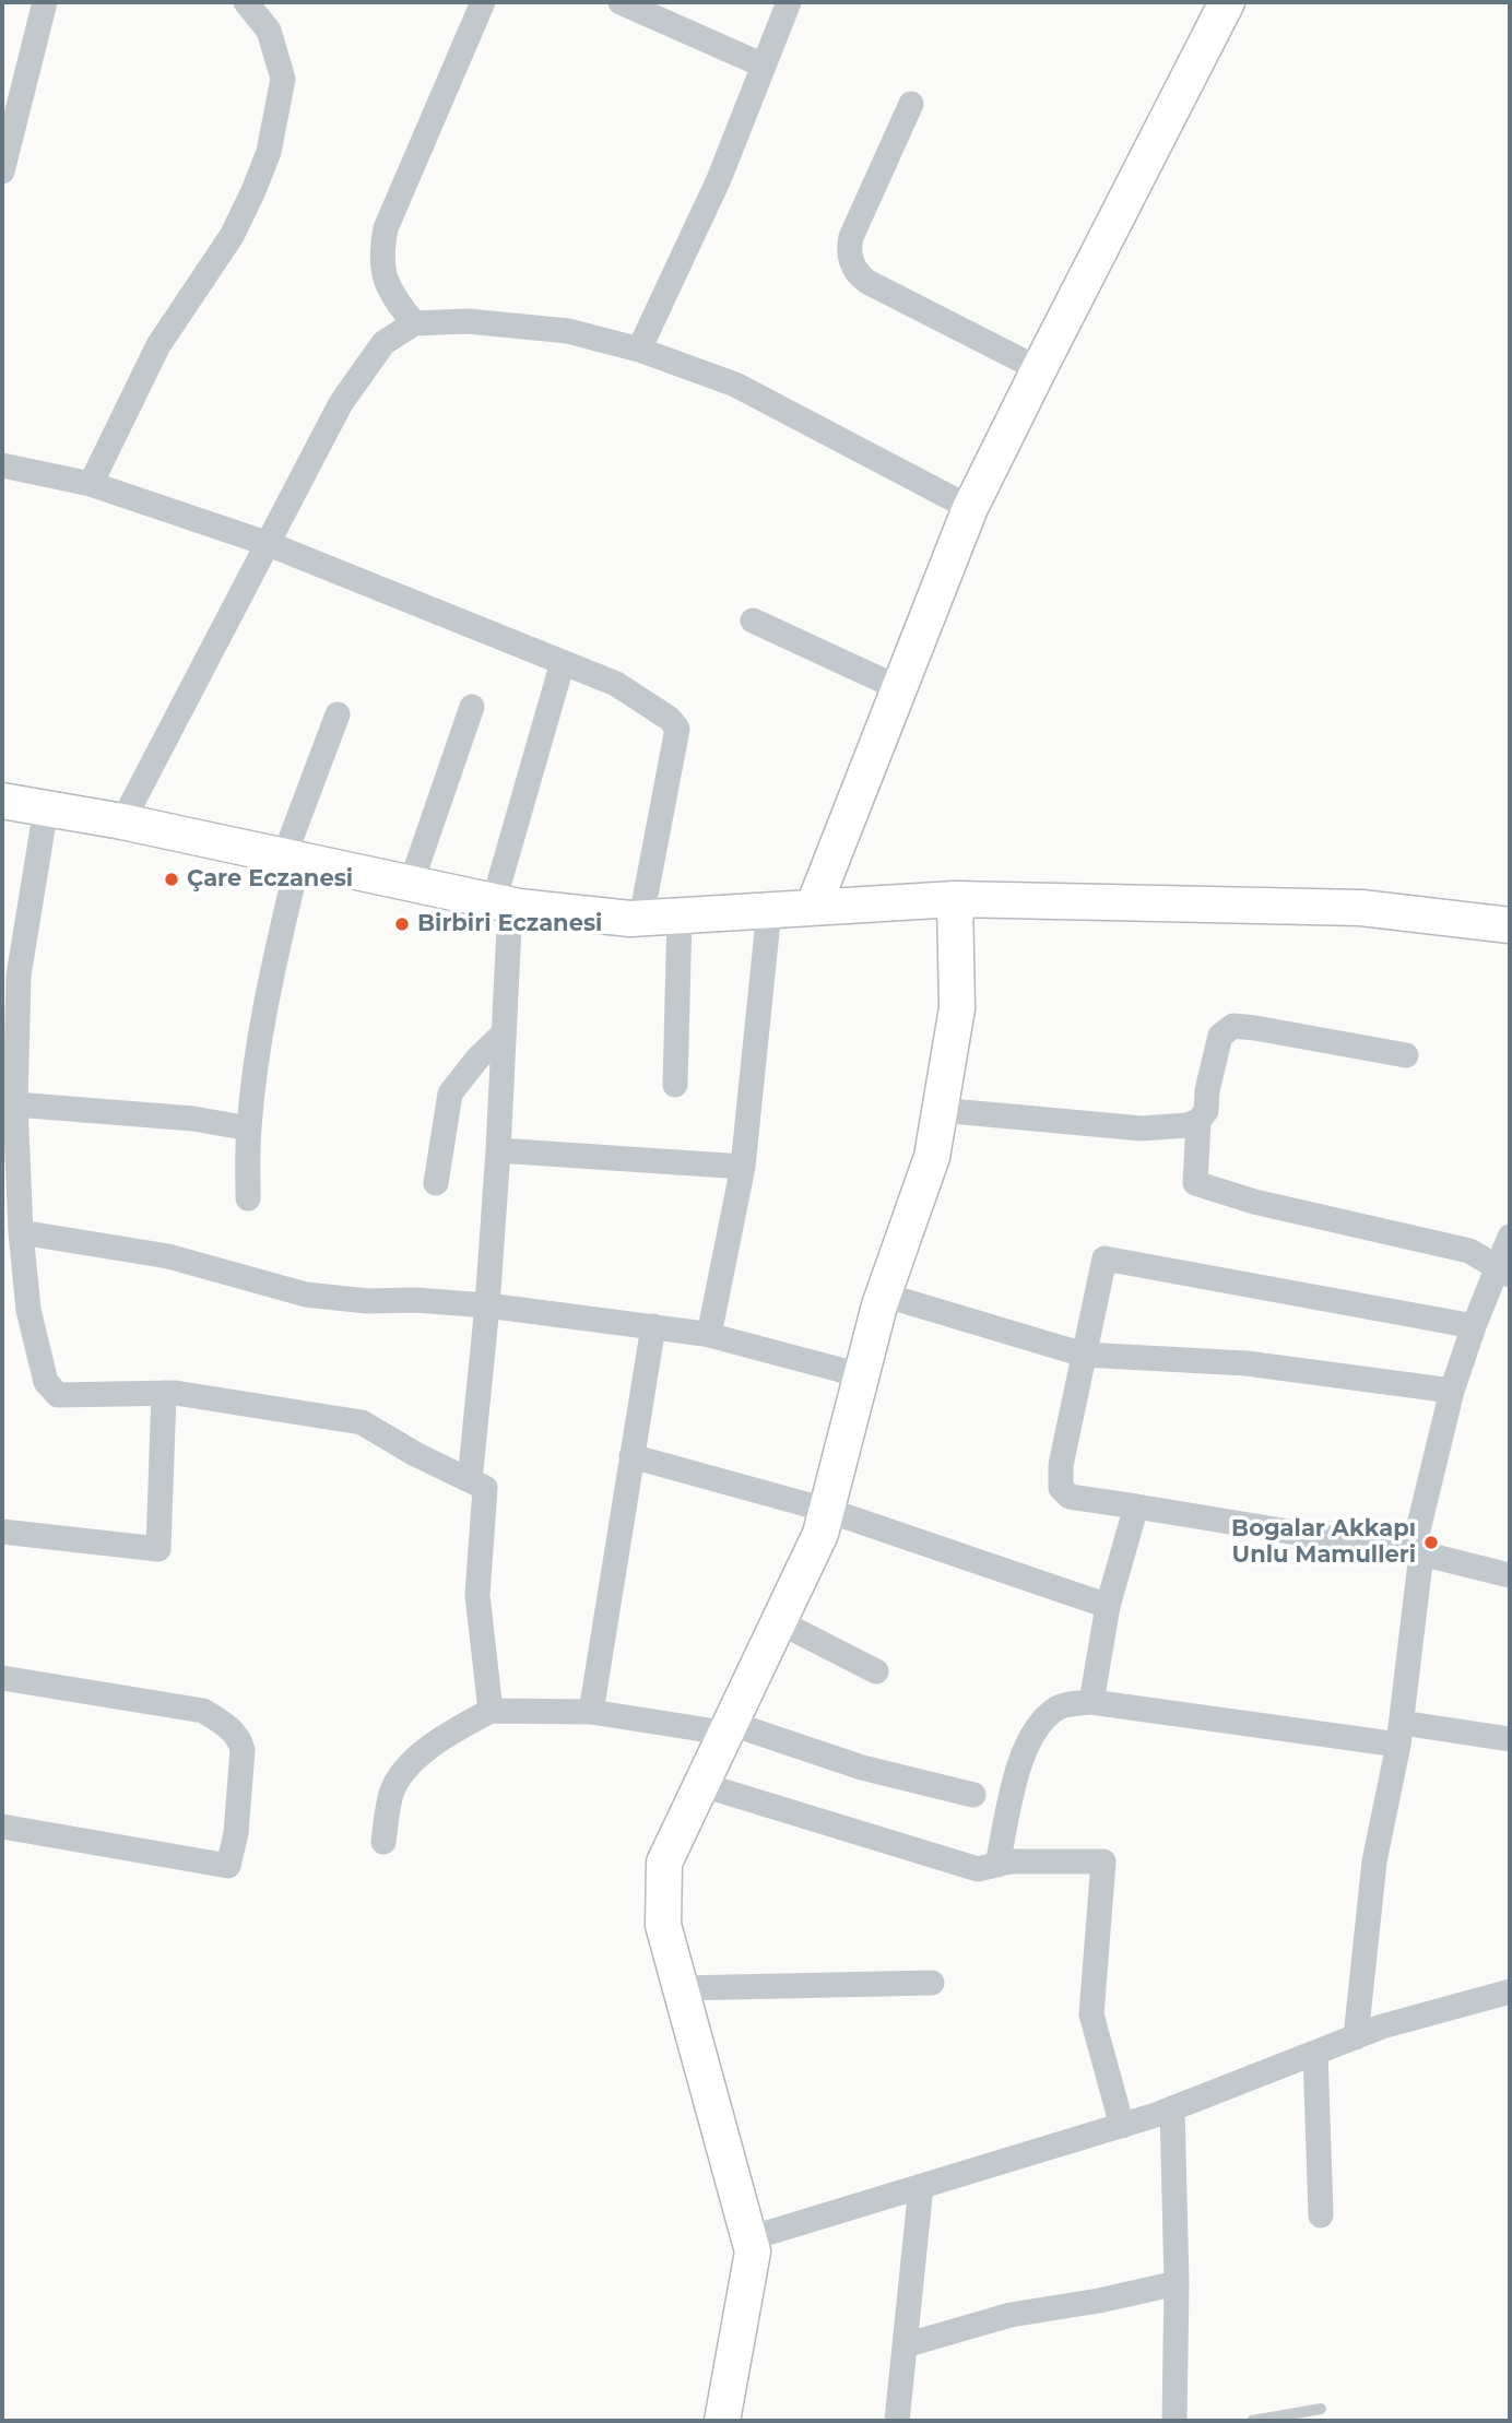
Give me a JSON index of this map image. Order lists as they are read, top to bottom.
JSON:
{
  "places": ["Çare Eczanesi", "Birbiri Eczanesi", "Bogalar Akkapı Unlu Mamulleri"]
}
